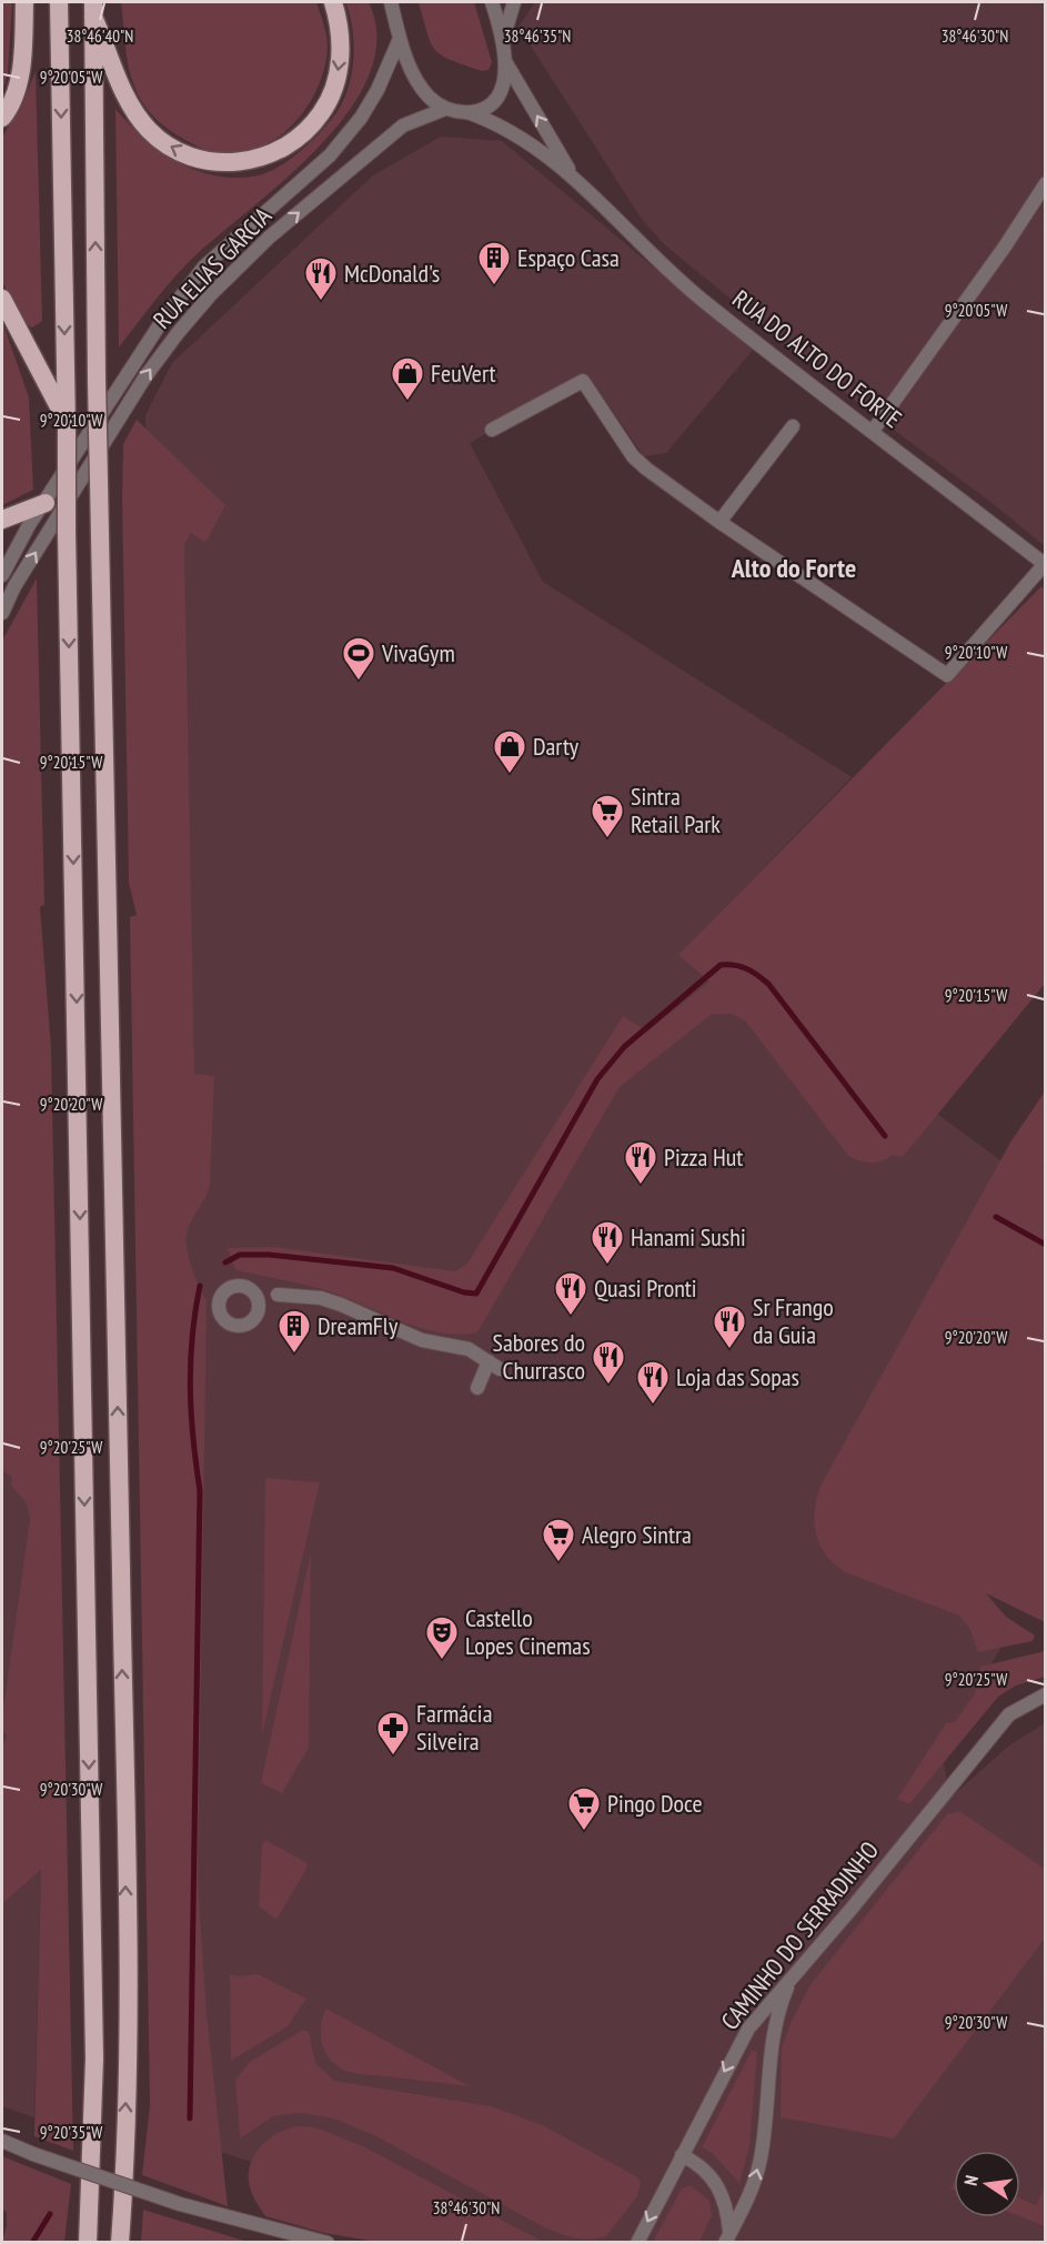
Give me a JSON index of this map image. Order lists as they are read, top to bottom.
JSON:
{
  "streets": {
    "street": ["RUA ELIAS GARCIA", "RUA DO ALTO DO FORTE", "CAMINHO DO SERRADINHO"]
  },
  "crossings": [
    ["RUA ELIAS GARCIA", "RUA DO ALTO DO FORTE"]
  ],
  "districts": ["Alto do Forte"],
  "places": {
    "building": ["Espaço Casa", "DreamFly"],
    "restaurant": [
      "McDonald's",
      "Pizza Hut",
      "Hanami Sushi",
      "Quasi Pronti",
      "Sr Frango da Guia",
      "Sabores do Churrasco",
      "Loja das Sopas"
    ],
    "shop": ["FeuVert", "Darty"],
    "sports": ["VivaGym"],
    "supermarket": ["Sintra Retail Park", "Alegro Sintra", "Pingo Doce"],
    "theatre": ["Castello Lopes Cinemas"],
    "pharmacy": ["Farmácia Silveira"]
  },
  "north": "left",
  "coordinates": [
    "38°46'40\"N",
    "38°46'35\"N",
    "38°46'30\"N",
    "9°20'05\"W",
    "9°20'10\"W",
    "9°20'15\"W",
    "9°20'20\"W",
    "9°20'25\"W",
    "9°20'30\"W",
    "9°20'35\"W"
  ]
}
